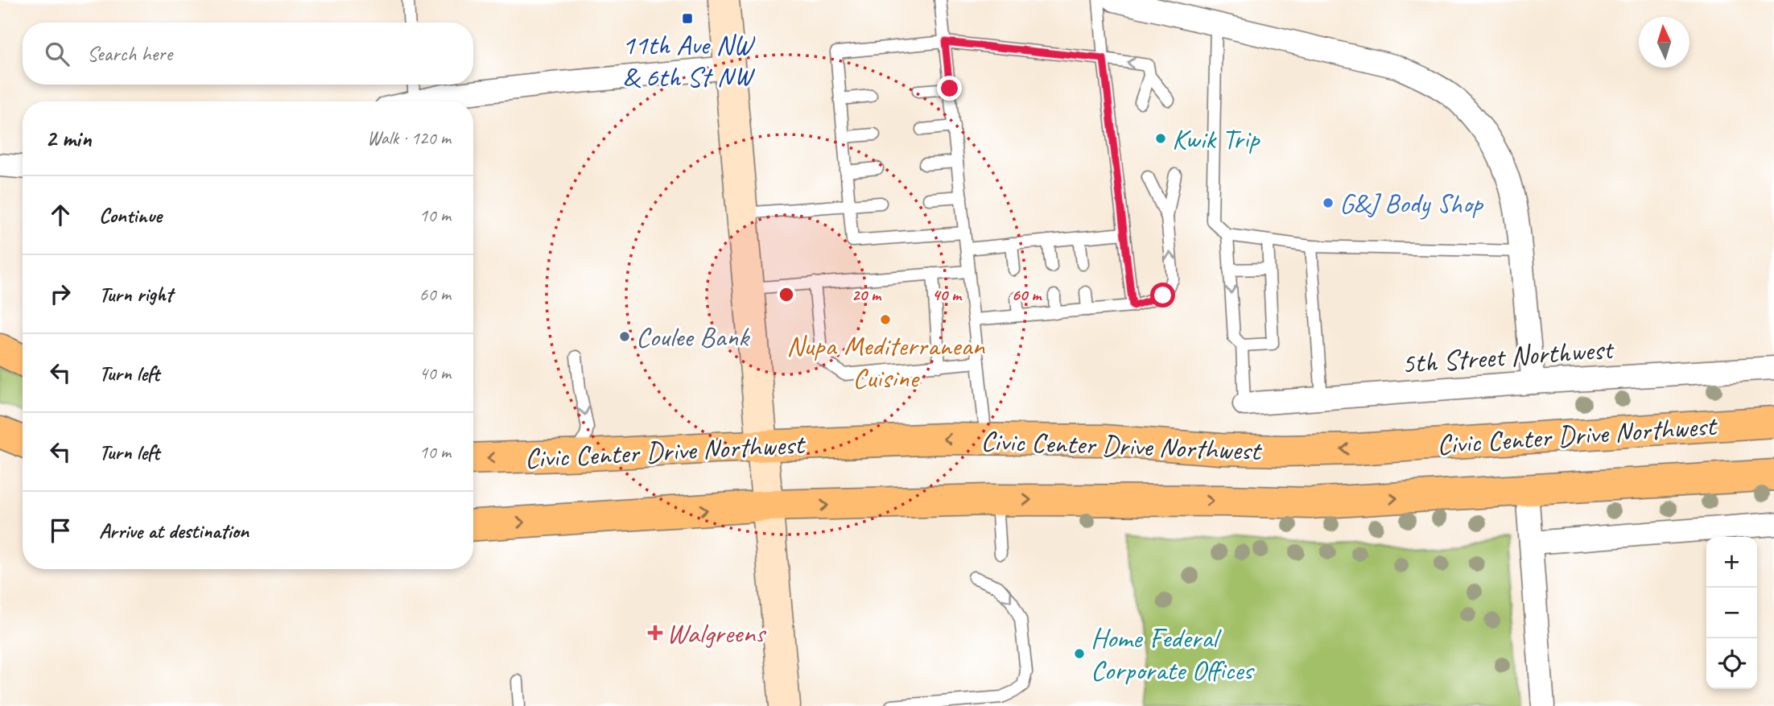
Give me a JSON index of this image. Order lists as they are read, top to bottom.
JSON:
{
  "streets": {
    "main road": ["Civic Center Drive Northwest"],
    "street": ["5th Street Northwest"]
  },
  "places": {
    "transit": ["11th Ave NW & 6th St NW"],
    "other": [
      "Kwik Trip",
      "G&J Body Shop",
      "Nupa Mediterranean Cuisine",
      "Coulee Bank",
      "Home Federal Corporate Offices"
    ],
    "health": ["Walgreens"]
  },
  "north": "top",
  "page": {
    "search": "Search here",
    "heading": ["2 min", "Walk · 120 m"],
    "list": [
      ["Continue", "10 m"],
      ["Turn right", "60 m"],
      ["Turn left", "40 m"],
      ["Turn left", "10 m"],
      "Arrive at destination"
    ],
    "map_buttons": ["+", "−"]
  },
  "rings": ["20 m", "40 m", "60 m"]
}
